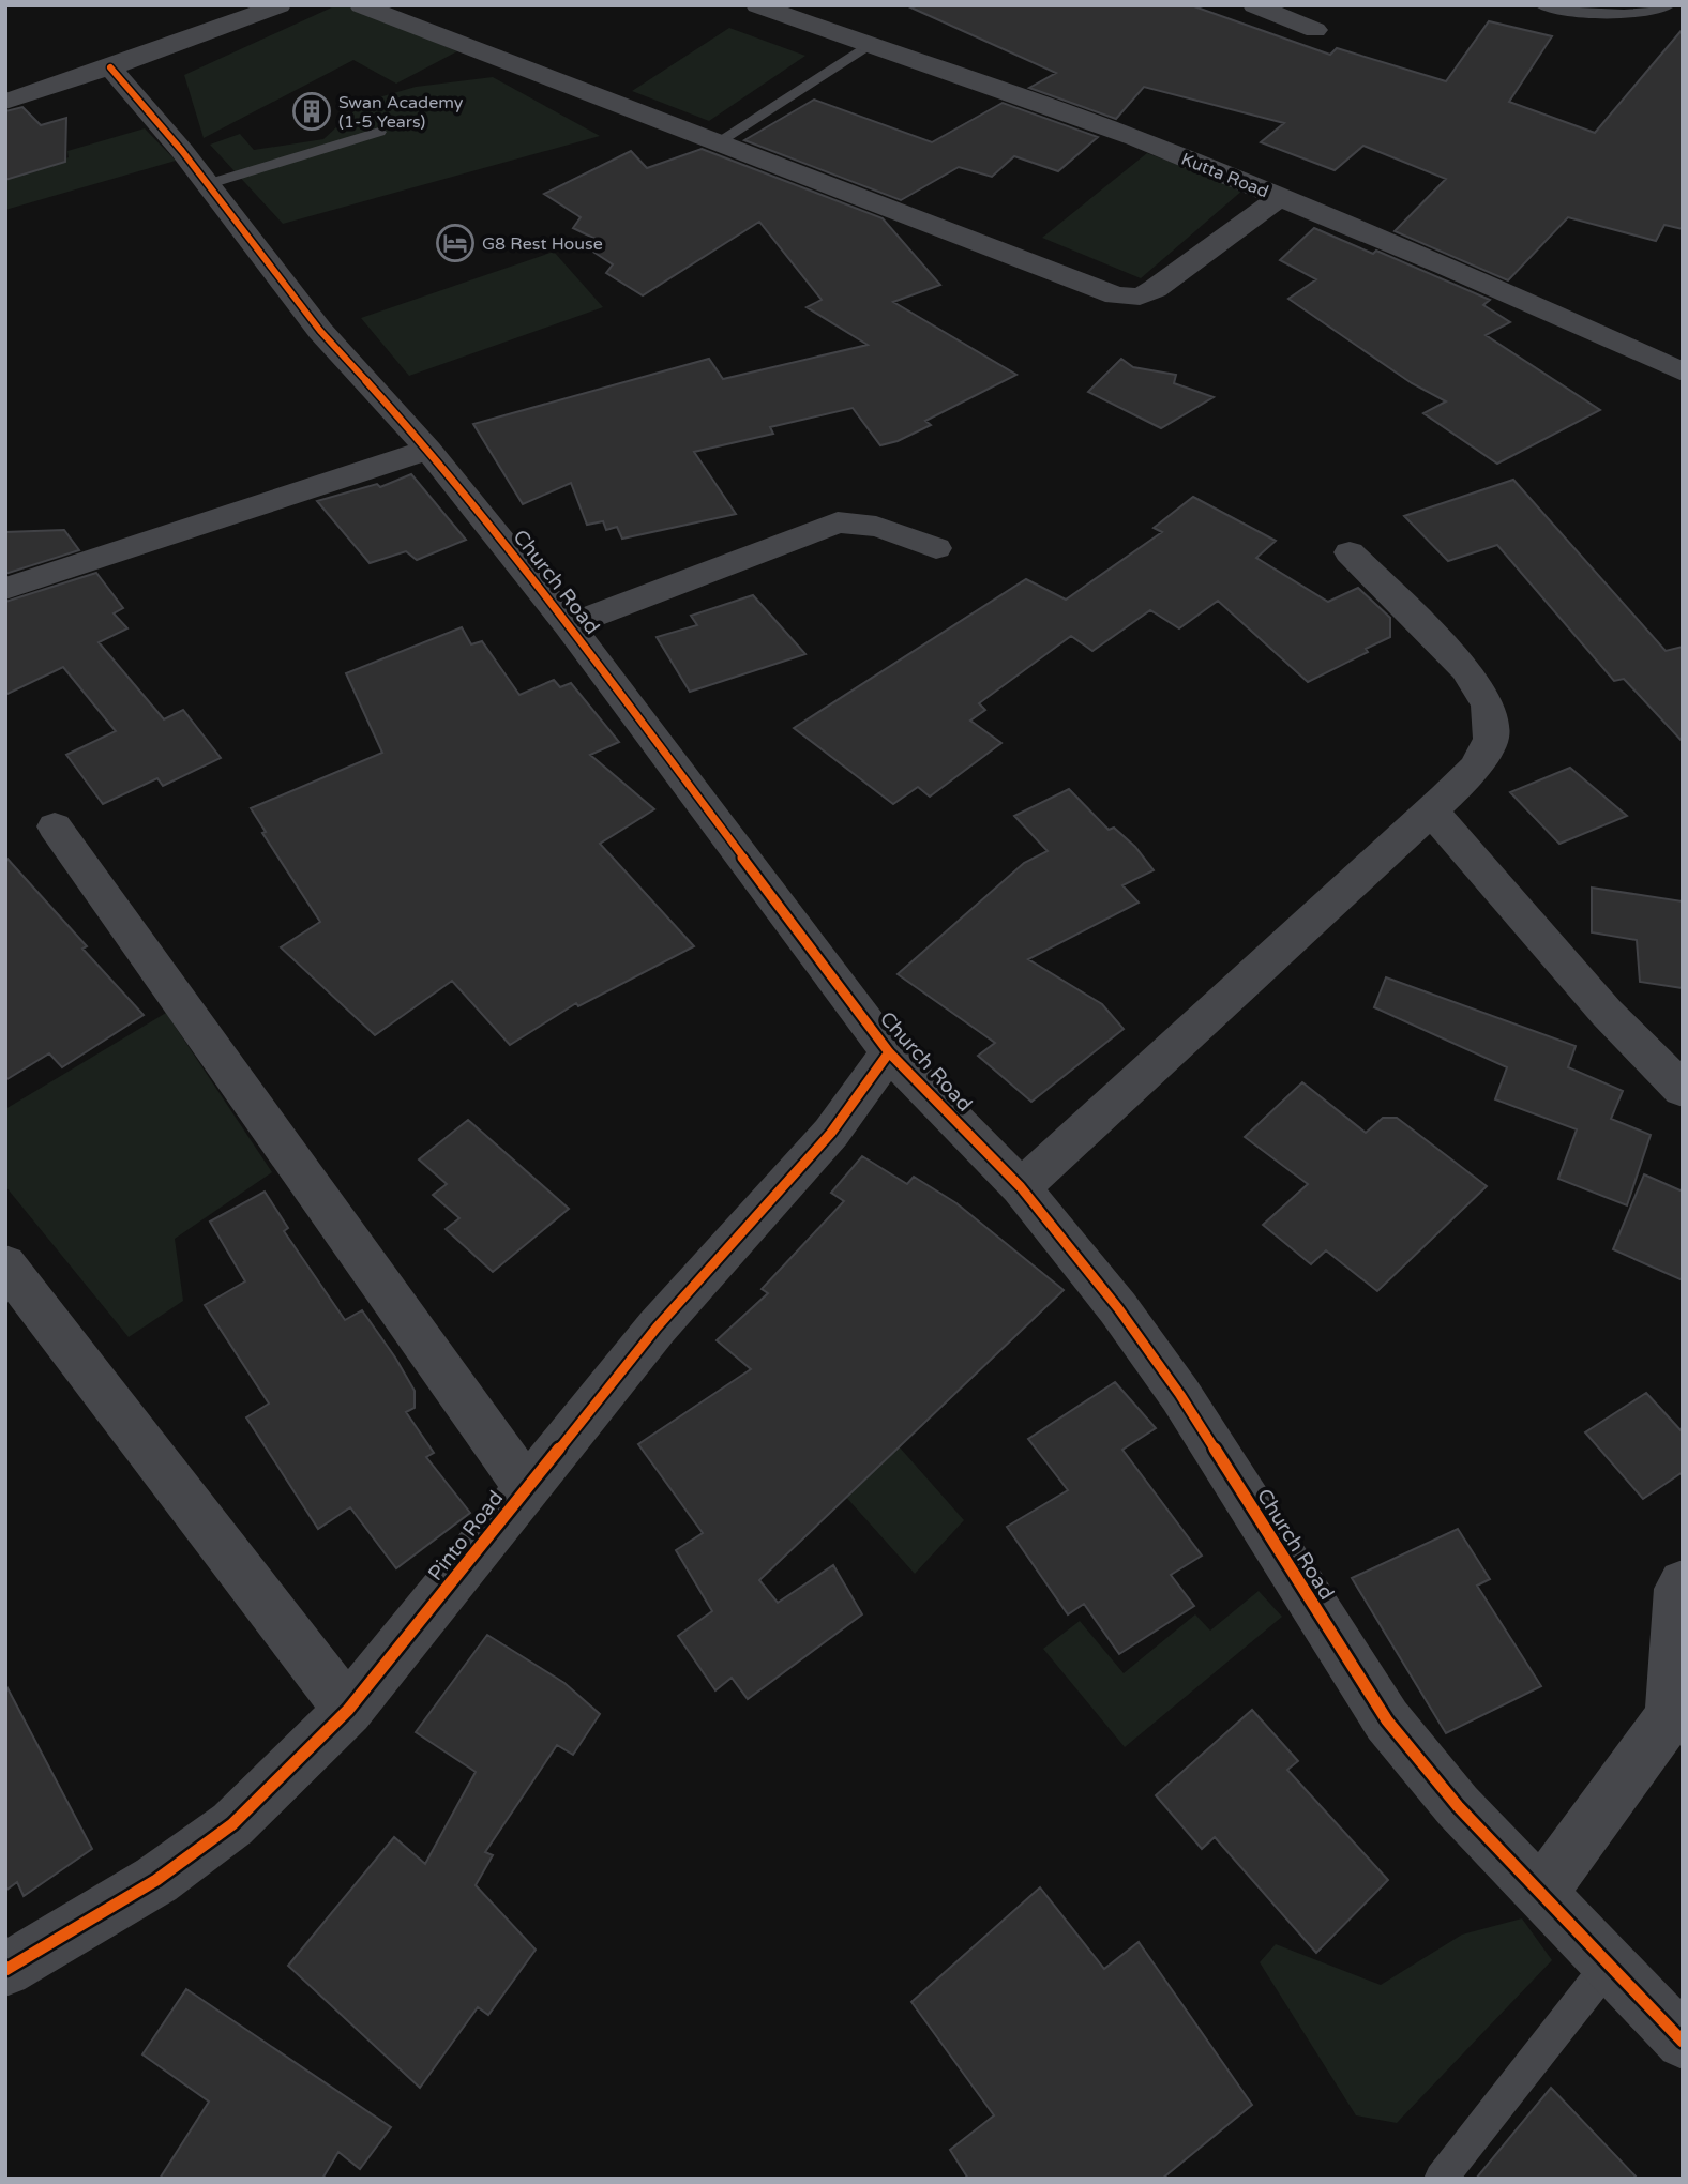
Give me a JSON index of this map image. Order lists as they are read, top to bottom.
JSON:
{
  "streets": {
    "street": ["Kutta Road", "Church Road", "Pinto Road"]
  },
  "crossings": [
    ["Church Road", "Pinto Road"]
  ],
  "places": {
    "building": ["Swan Academy (1-5 Years)"],
    "hotel": ["G8 Rest House"]
  }
}
